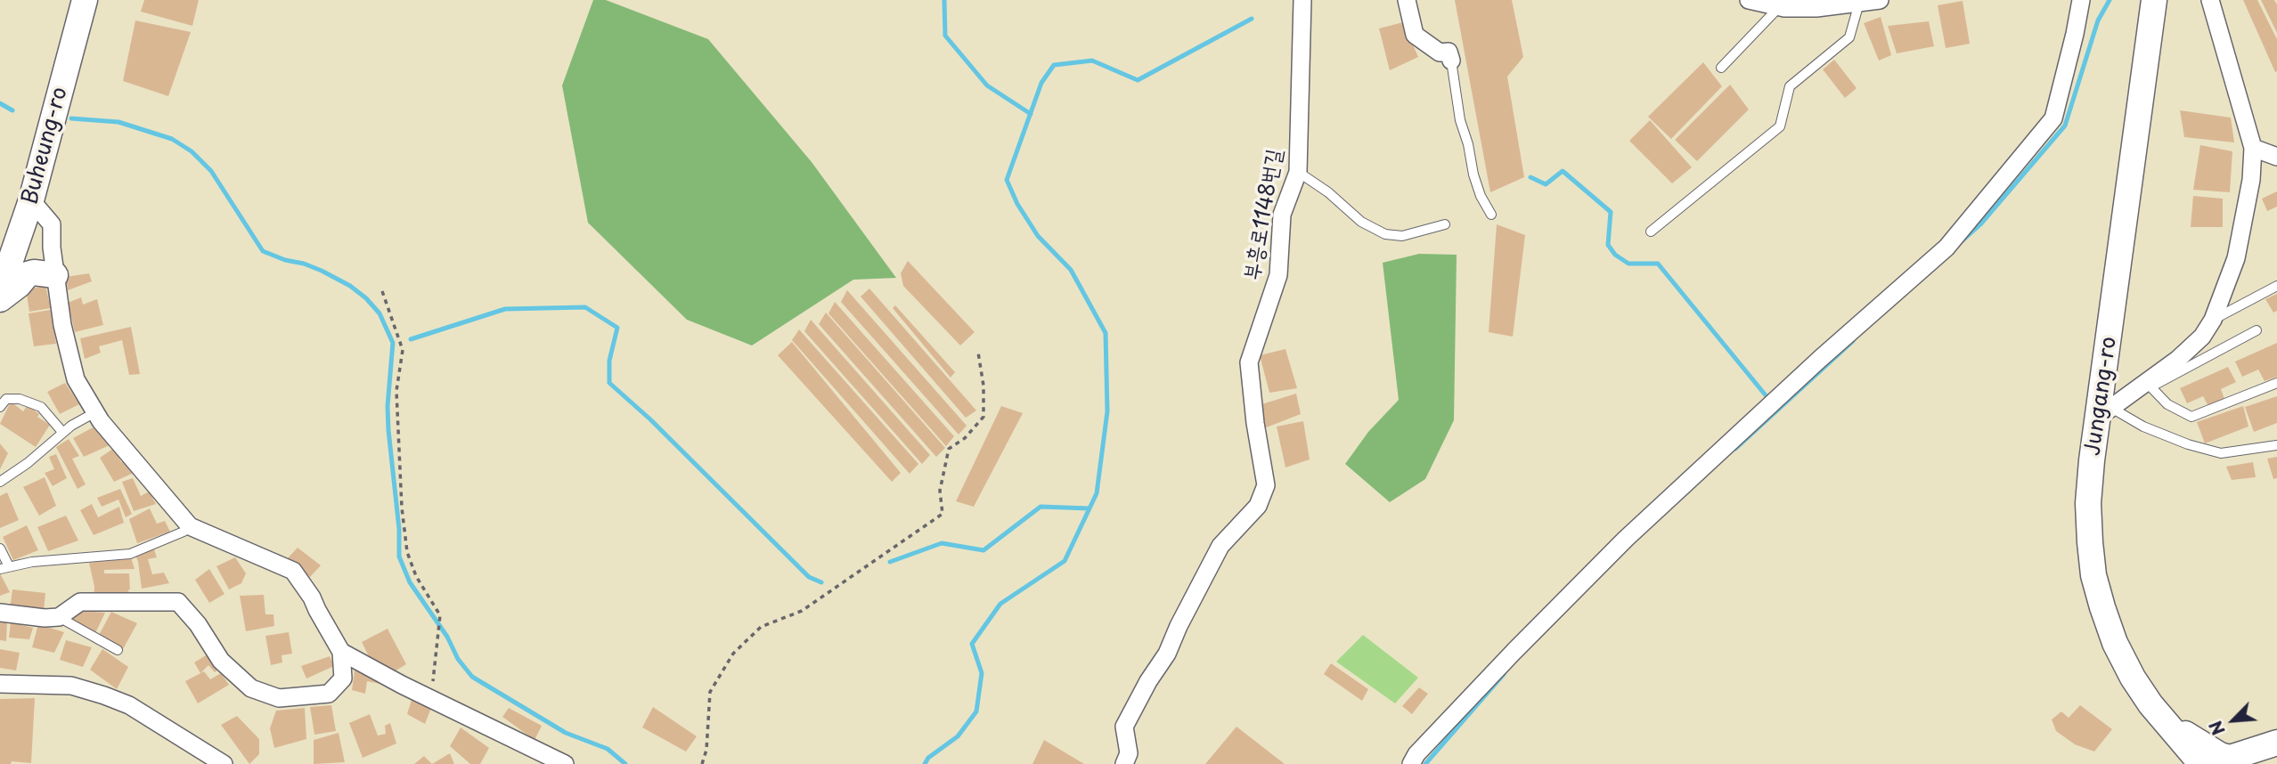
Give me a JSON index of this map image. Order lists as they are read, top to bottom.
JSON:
{
  "streets": {
    "main road": ["Buheung-ro", "Jungang-ro"],
    "street": ["부흥로1148번길"]
  },
  "north": "bottom left"
}
